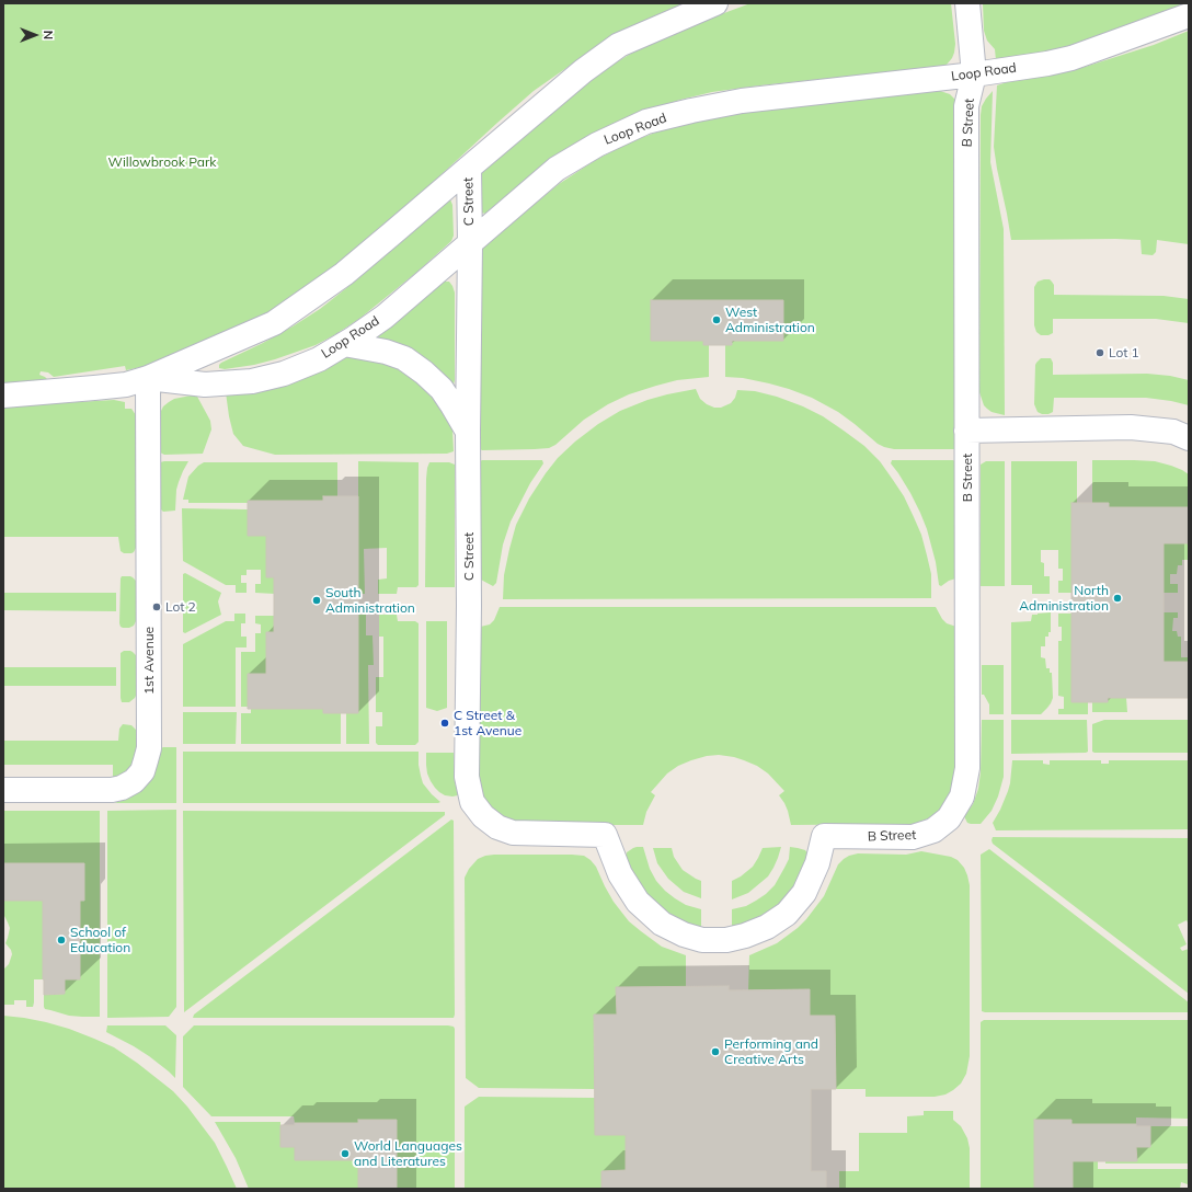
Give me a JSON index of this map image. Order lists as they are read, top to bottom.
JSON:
{
  "streets": {
    "street": [
      "Loop Road",
      "B Street",
      "C Street",
      "1st Avenue"
    ]
  },
  "crossings": [
    ["Loop Road", "B Street"],
    ["Loop Road", "C Street"],
    ["Loop Road", "1st Avenue"],
    ["B Street", "C Street"]
  ],
  "parks": ["Willowbrook Park"],
  "places": [
    "West Administration",
    "Lot 1",
    "North Administration",
    "South Administration",
    "Lot 2",
    "C Street & 1st Avenue",
    "School of Education",
    "Performing and Creative Arts",
    "World Languages and Literatures"
  ],
  "north": "right"
}
